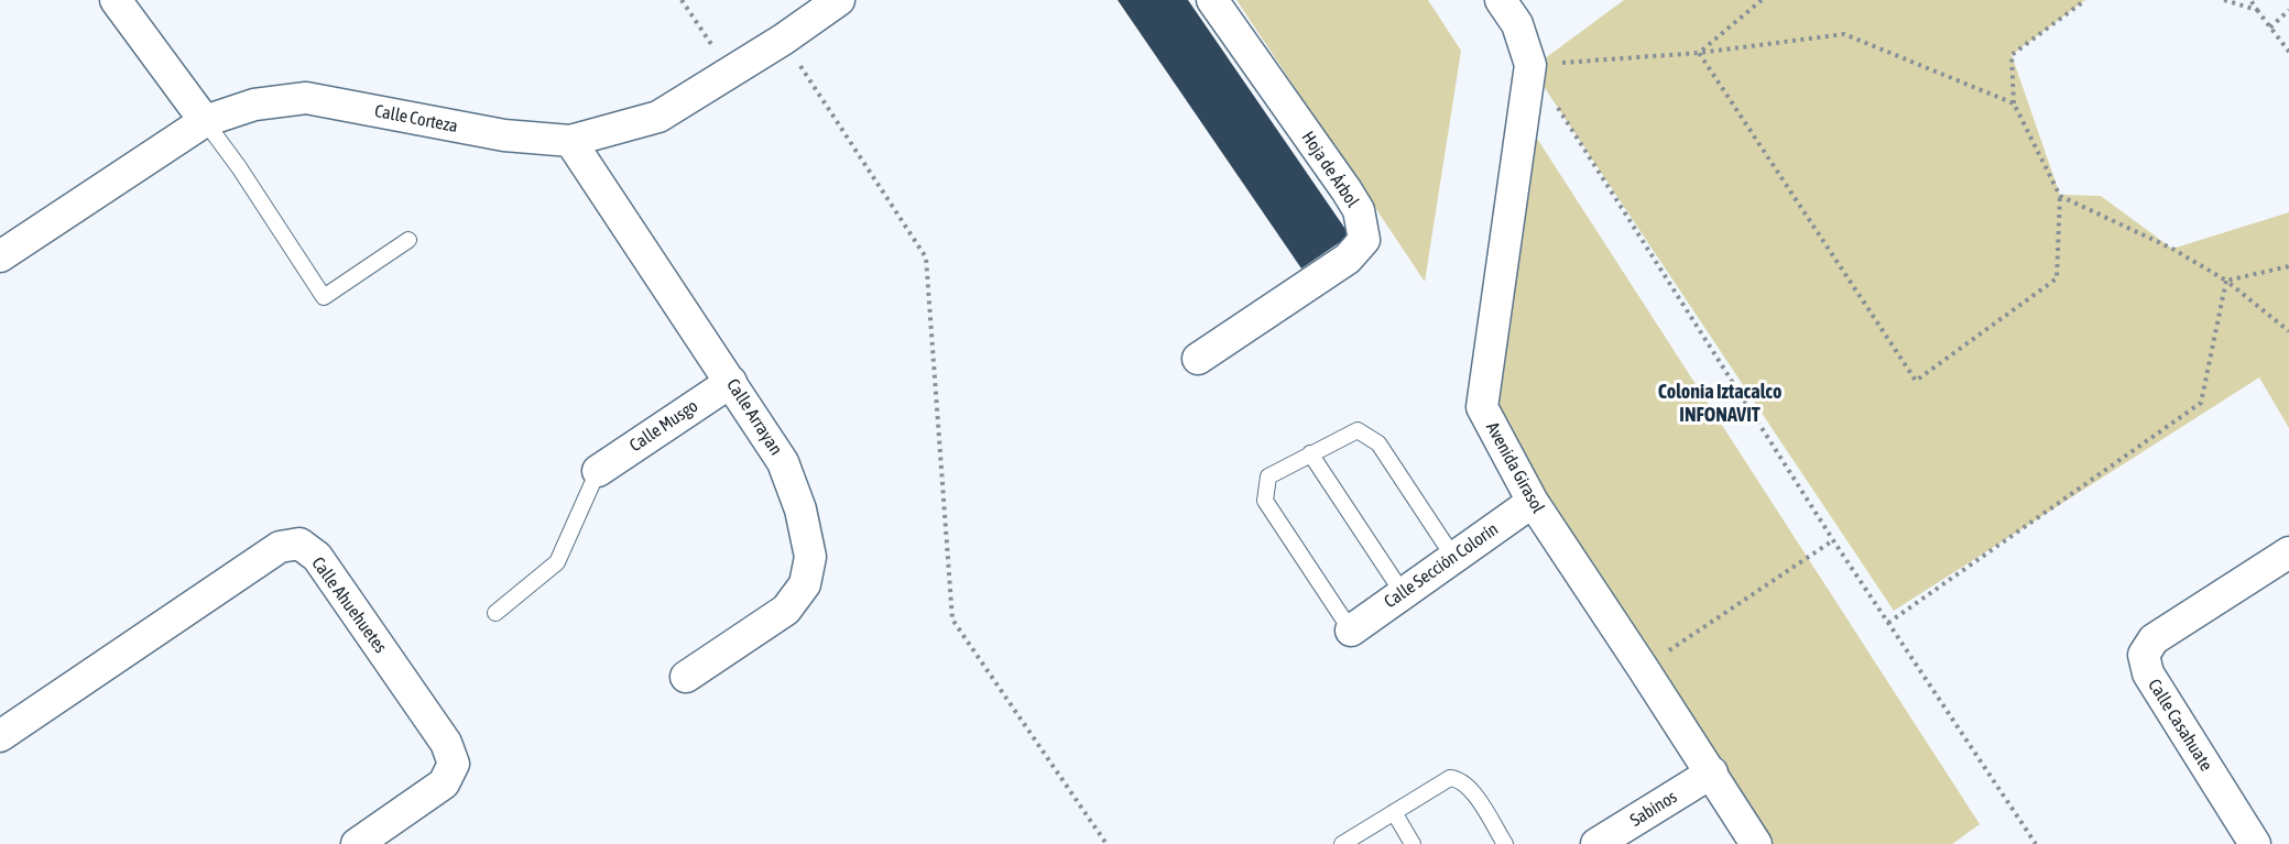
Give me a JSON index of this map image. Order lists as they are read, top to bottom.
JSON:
{
  "streets": {
    "street": [
      "Calle Corteza",
      "Hoja de Árbol",
      "Calle Arrayan",
      "Calle Musgo",
      "Avenida Girasol",
      "Calle Sección Colorín",
      "Calle Ahuehuetes",
      "Calle Casahuate",
      "Sabinos"
    ]
  },
  "crossings": [
    ["Calle Corteza", "Calle Arrayan"],
    ["Calle Arrayan", "Calle Musgo"],
    ["Avenida Girasol", "Calle Sección Colorín"],
    ["Avenida Girasol", "Sabinos"]
  ],
  "districts": ["Colonia Iztacalco INFONAVIT"]
}
